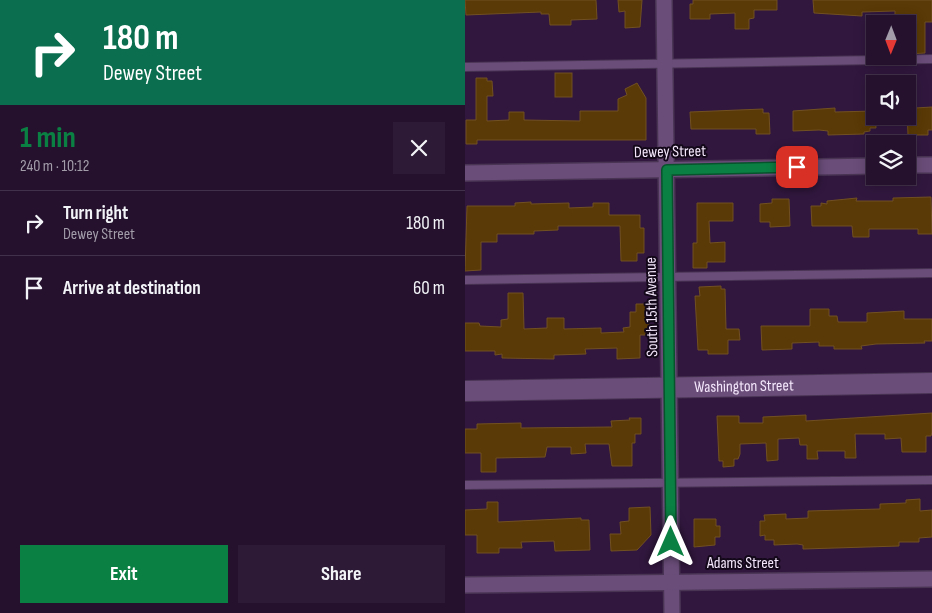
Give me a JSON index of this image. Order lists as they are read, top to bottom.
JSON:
{
  "streets": {
    "street": [
      "Dewey Street",
      "South 15th Avenue",
      "Washington Street",
      "Adams Street"
    ]
  },
  "crossings": [
    ["Dewey Street", "South 15th Avenue"],
    ["South 15th Avenue", "Washington Street"],
    ["South 15th Avenue", "Adams Street"]
  ],
  "north": "bottom",
  "page": {
    "turn": ["180 m", "Dewey Street"],
    "heading": ["1 min", "240 m · 10:12"],
    "list": [
      {
        "name": "Turn right",
        "note": "Dewey Street",
        "value": "180 m"
      },
      {
        "name": "Arrive at destination",
        "value": "60 m"
      }
    ],
    "buttons": ["Exit", "Share"]
  }
}
